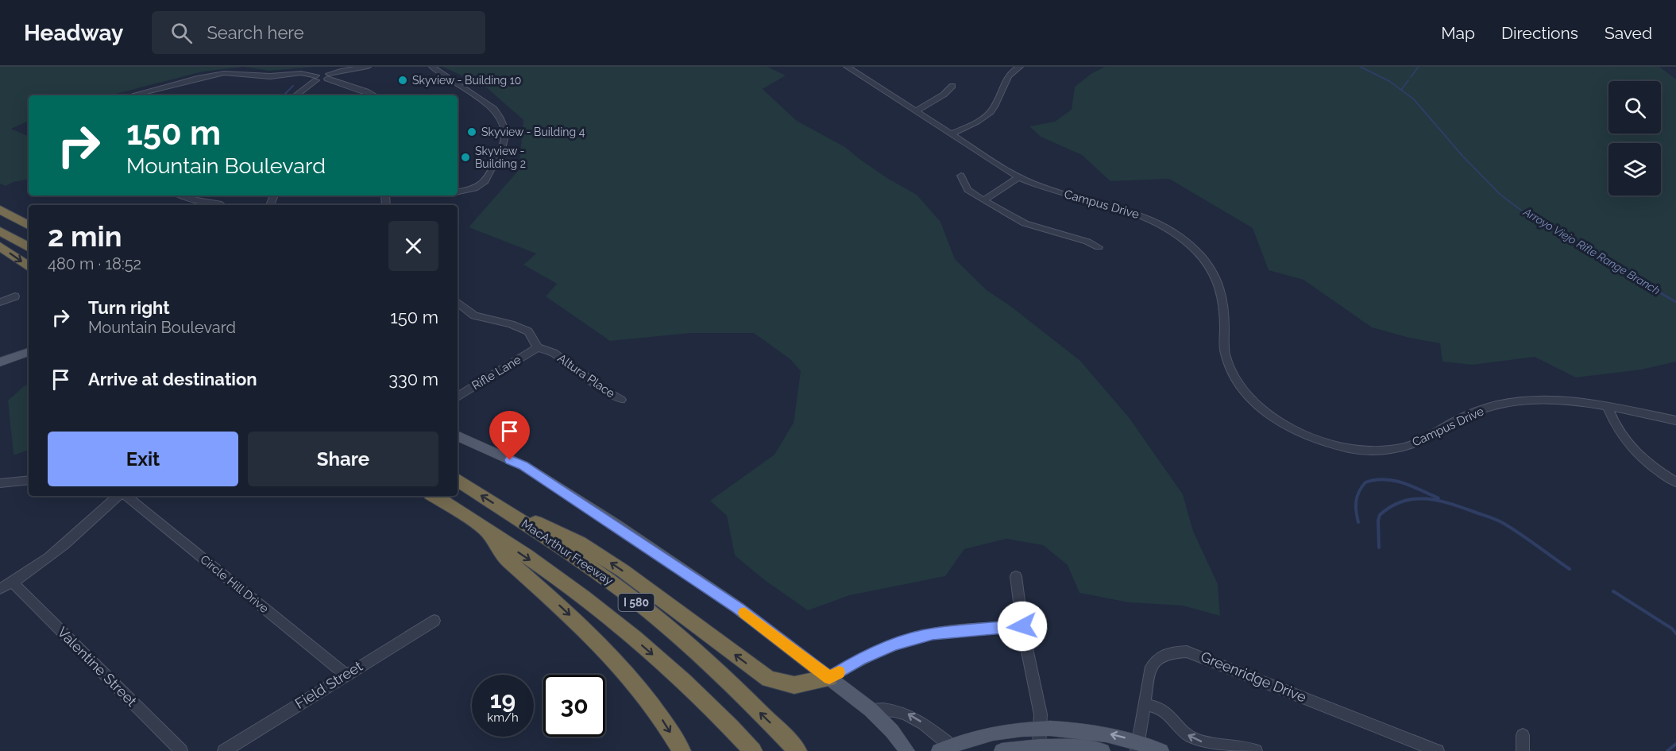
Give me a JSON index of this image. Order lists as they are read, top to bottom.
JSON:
{
  "streets": {
    "highway": ["MacArthur Freeway", "I 580"],
    "street": [
      "Campus Drive",
      "Rifle Lane",
      "Altura Place",
      "Circle Hill Drive",
      "Valentine Street",
      "Greenridge Drive",
      "Field Street"
    ]
  },
  "crossings": [
    ["Rifle Lane", "Altura Place"],
    ["Circle Hill Drive", "Field Street"]
  ],
  "water": ["Arroyo Viejo Rifle Range Branch"],
  "places": ["Skyview - Building 10", "Skyview - Building 4", "Skyview - Building 2"],
  "page": {
    "header": "Headway",
    "search": "Search here",
    "nav": ["Map", "Directions", "Saved"],
    "turn": ["150 m", "Mountain Boulevard"],
    "heading": ["2 min", "480 m · 18:52"],
    "list": [
      {
        "name": "Turn right",
        "note": "Mountain Boulevard",
        "value": "150 m"
      },
      {
        "name": "Arrive at destination",
        "value": "330 m"
      }
    ],
    "buttons": ["Exit", "Share"],
    "speed": "19 km/h",
    "limit": "30"
  }
}
